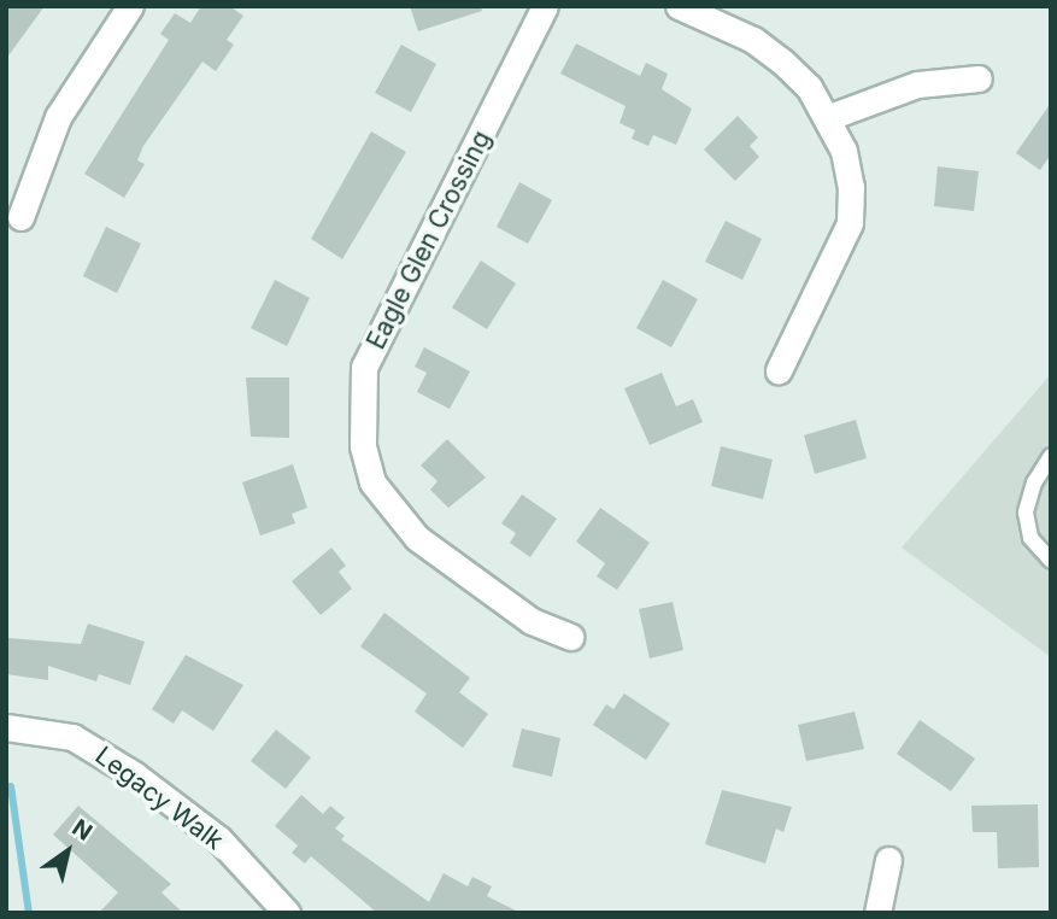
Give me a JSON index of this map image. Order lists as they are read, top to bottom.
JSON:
{
  "streets": {
    "street": ["Eagle Glen Crossing", "Legacy Walk"]
  },
  "north": "top right"
}
